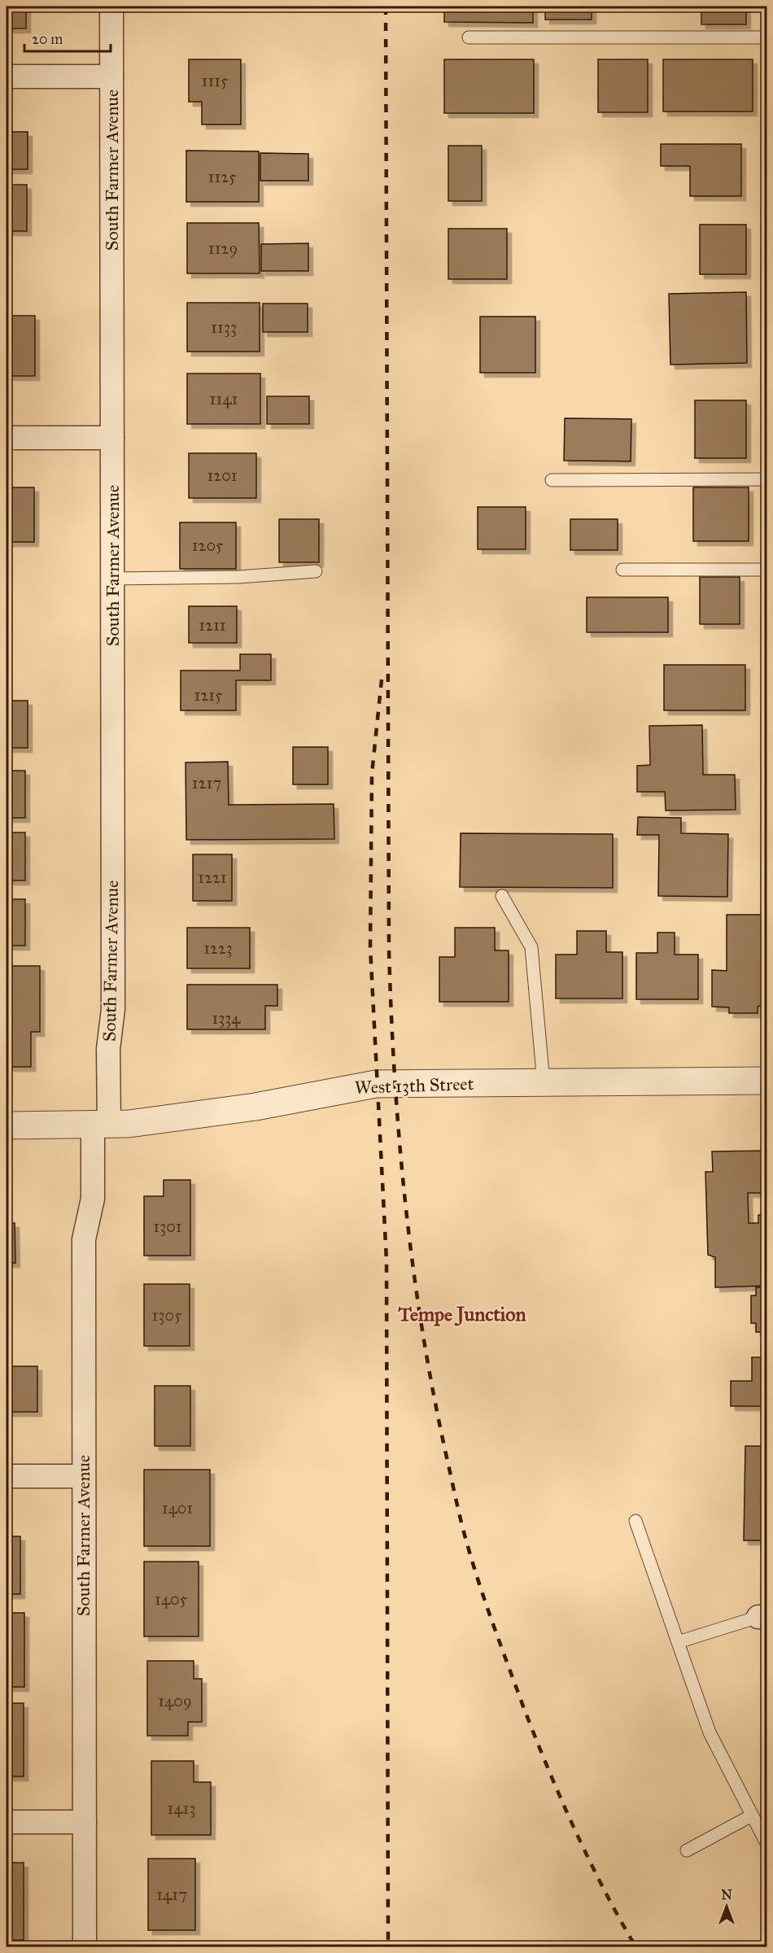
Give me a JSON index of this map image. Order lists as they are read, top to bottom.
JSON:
{
  "streets": {
    "street": ["South Farmer Avenue", "West 13th Street"]
  },
  "crossings": [
    ["South Farmer Avenue", "West 13th Street"]
  ],
  "districts": ["Tempe Junction"],
  "house_numbers": [
    "1115",
    "1125",
    "1129",
    "1133",
    "1141",
    "1201",
    "1205",
    "1211",
    "1215",
    "1217",
    "1221",
    "1223",
    "1334",
    "1301",
    "1305",
    "1401",
    "1405",
    "1409",
    "1413",
    "1417"
  ],
  "scale_bar": "20 m",
  "north": "top"
}
